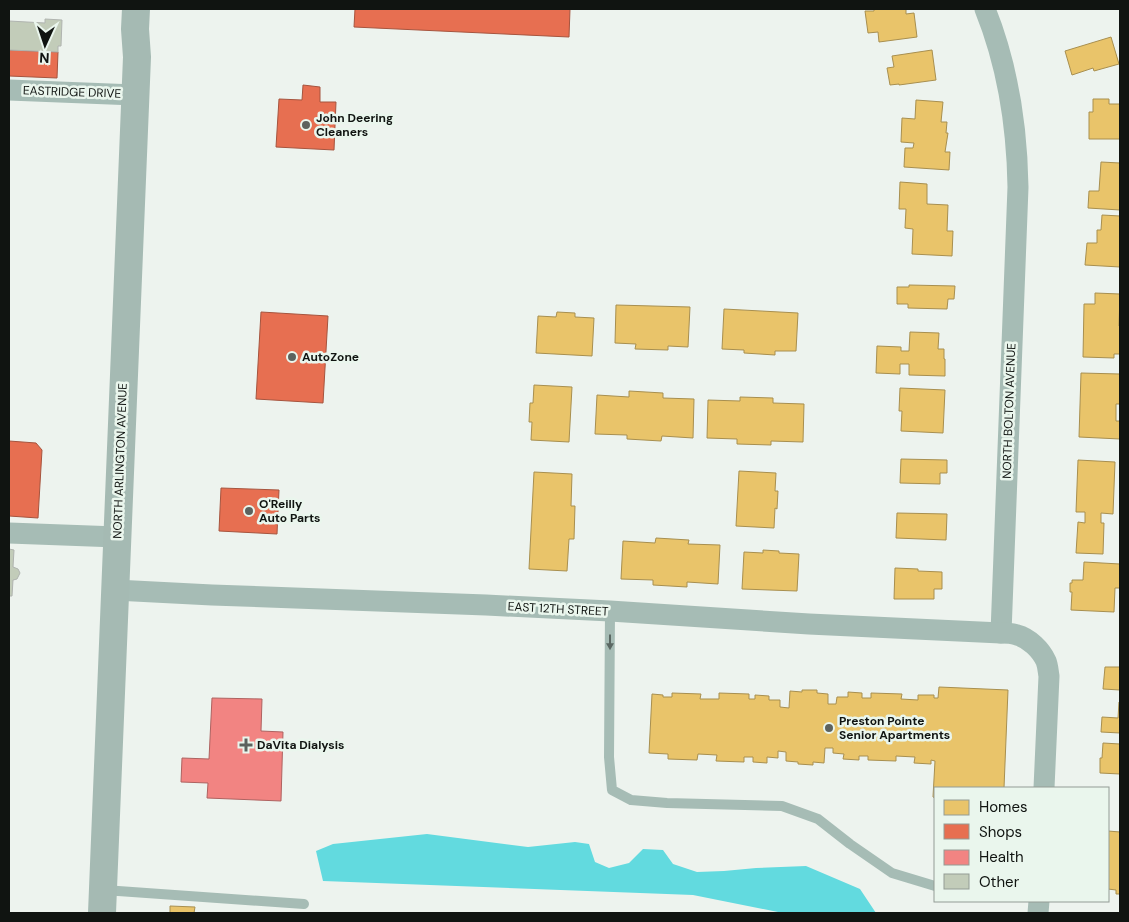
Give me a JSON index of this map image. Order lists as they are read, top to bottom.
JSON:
{
  "streets": {
    "main road": ["NORTH ARLINGTON AVENUE"],
    "street": ["EASTRIDGE DRIVE", "NORTH BOLTON AVENUE", "EAST 12TH STREET"]
  },
  "crossings": [
    ["EASTRIDGE DRIVE", "NORTH ARLINGTON AVENUE"],
    ["NORTH BOLTON AVENUE", "EAST 12TH STREET"],
    ["NORTH ARLINGTON AVENUE", "EAST 12TH STREET"]
  ],
  "places": {
    "other": [
      "John Deering Cleaners",
      "AutoZone",
      "O'Reilly Auto Parts",
      "Preston Pointe Senior Apartments"
    ],
    "health": ["DaVita Dialysis"]
  },
  "legend": [
    "Homes",
    "Shops",
    "Health",
    "Other"
  ],
  "north": "bottom"
}
